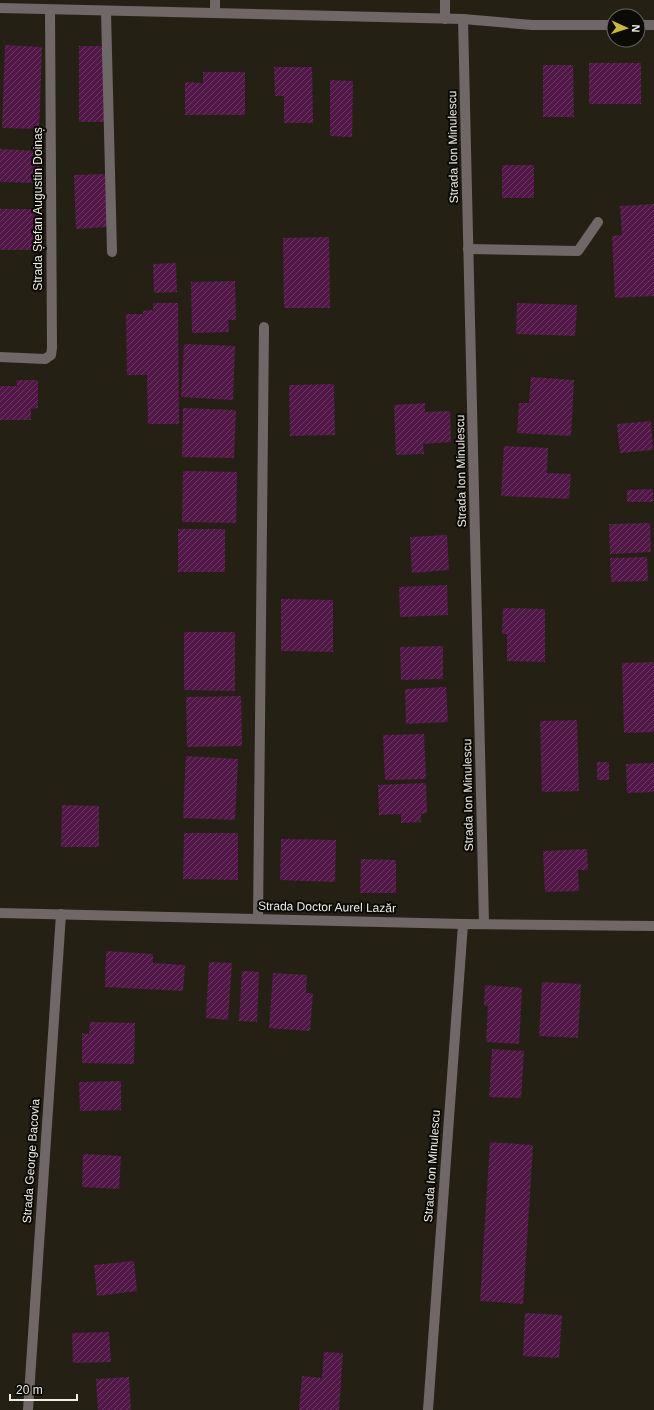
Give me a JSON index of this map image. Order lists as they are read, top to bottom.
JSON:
{
  "streets": {
    "street": [
      "Strada Ion Minulescu",
      "Strada Ștefan Augustin Doinaș",
      "Strada Doctor Aurel Lazăr",
      "Strada George Bacovia"
    ]
  },
  "crossings": [
    ["Strada Ion Minulescu", "Strada Doctor Aurel Lazăr"],
    ["Strada Doctor Aurel Lazăr", "Strada George Bacovia"]
  ],
  "scale_bar": "20 m",
  "north": "right"
}
